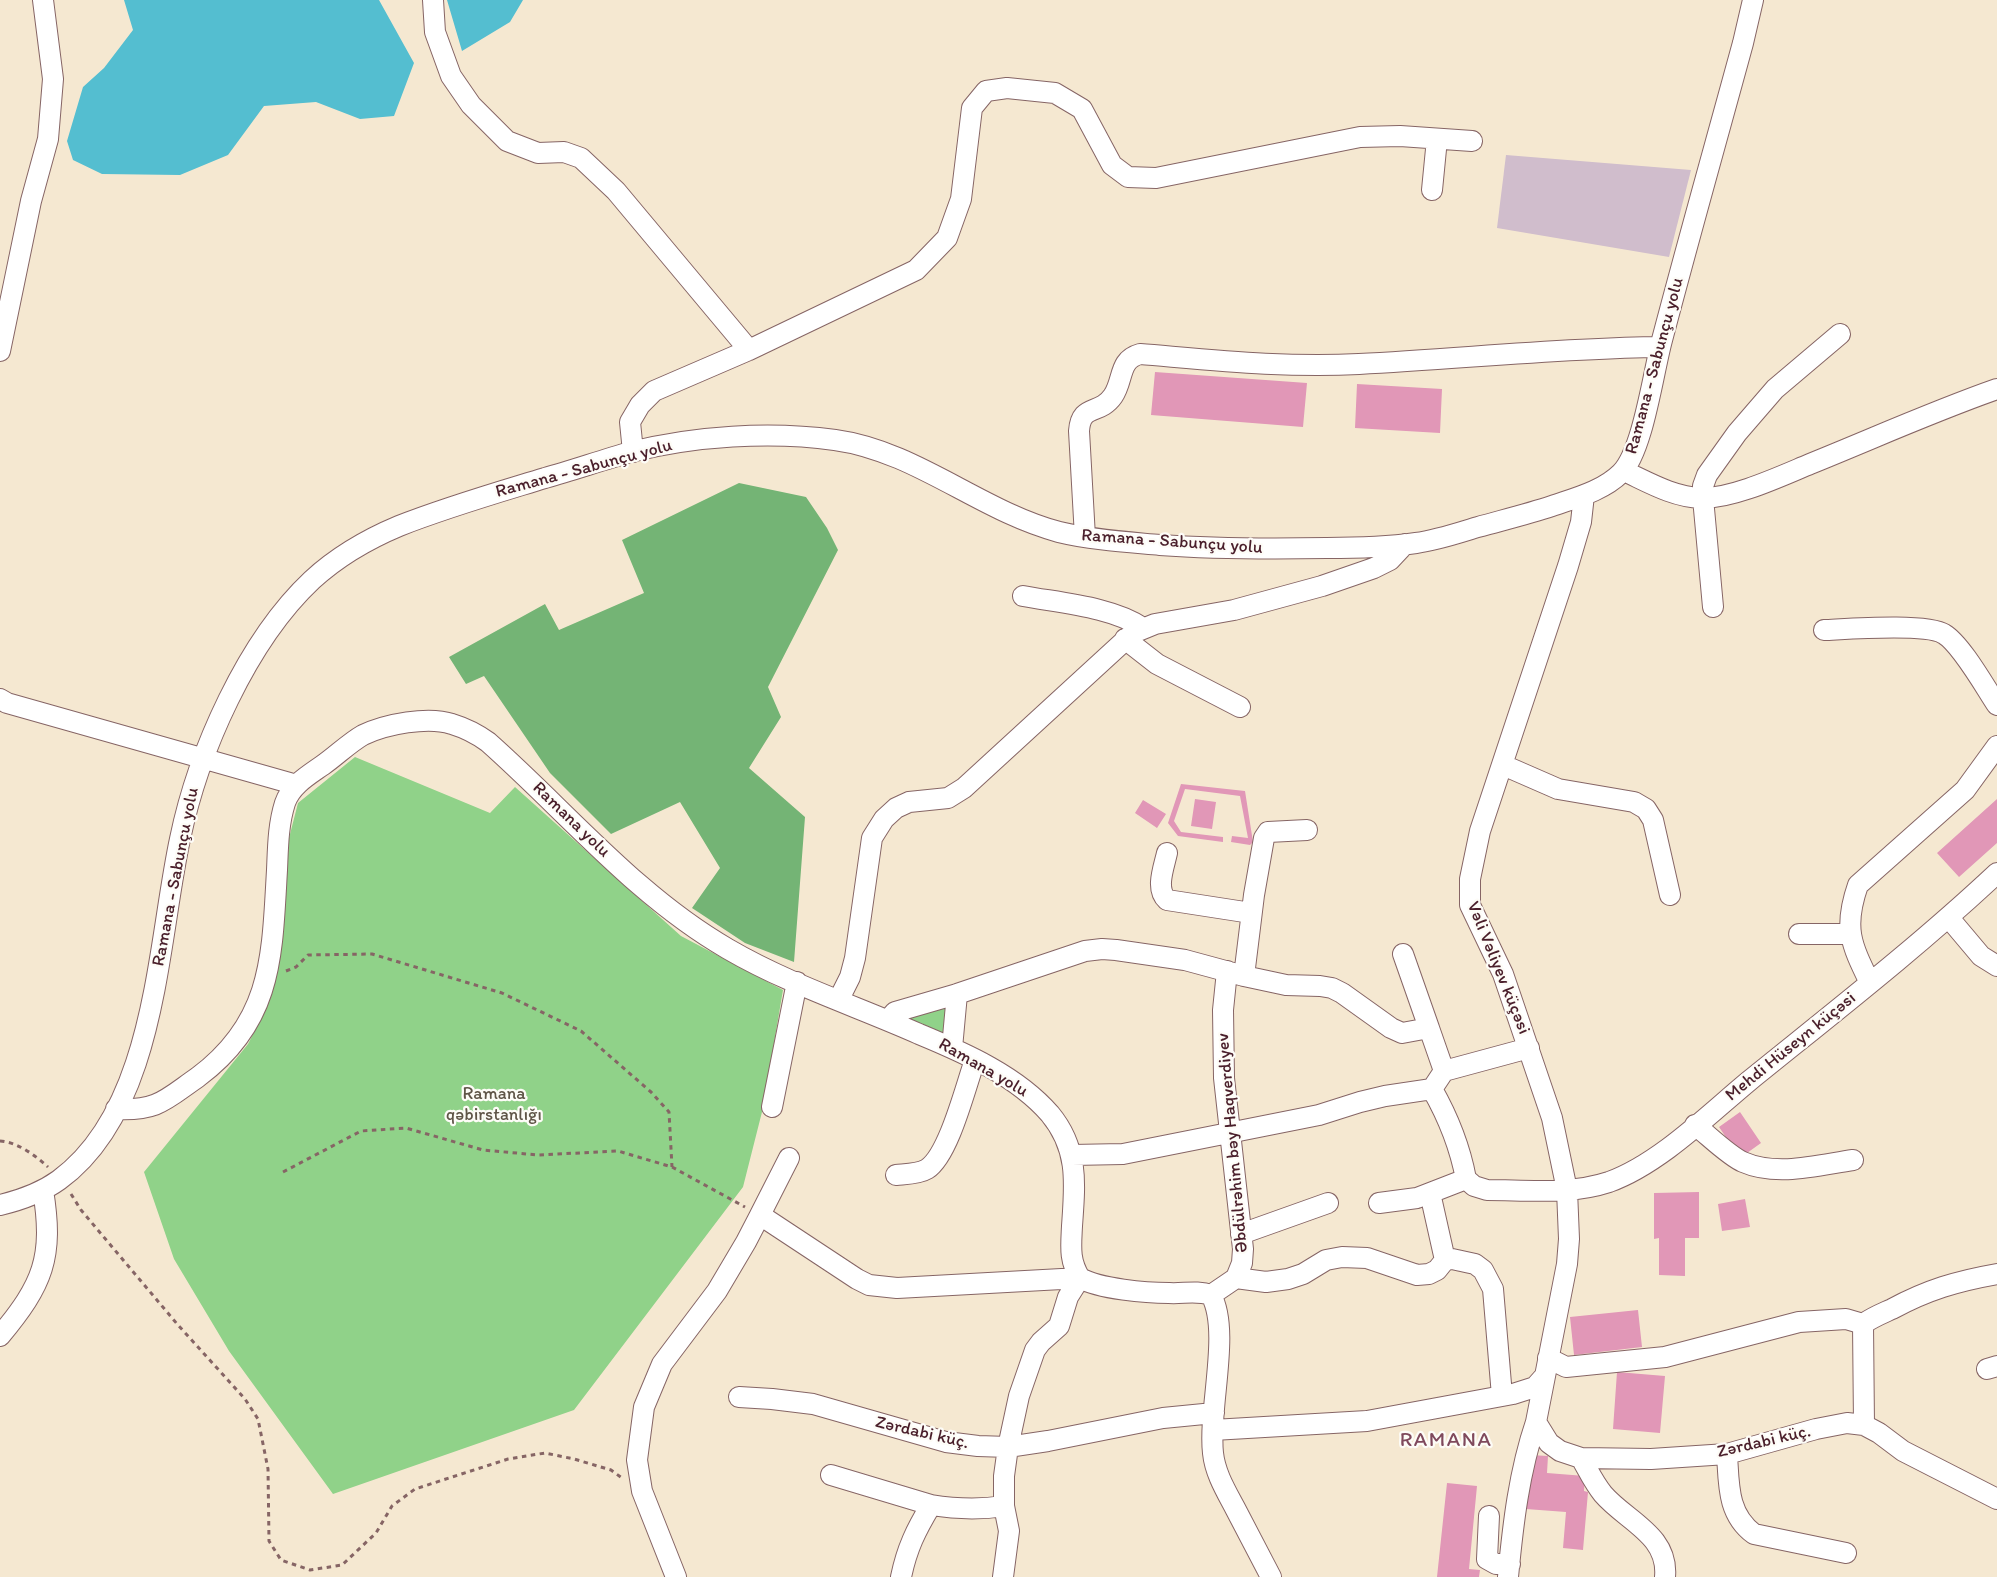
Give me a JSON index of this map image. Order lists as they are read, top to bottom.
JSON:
{
  "streets": {
    "street": [
      "Ramana - Sabunçu yolu",
      "Ramana yolu",
      "Vəli Vəliyev küçəsi",
      "Mehdi Hüseyn küçəsi",
      "Əbdülrəhim bəy Haqverdiyev",
      "Zərdabi küç."
    ]
  },
  "crossings": [
    ["Ramana - Sabunçu yolu", "Ramana yolu"],
    ["Ramana - Sabunçu yolu", "Vəli Vəliyev küçəsi"],
    ["Vəli Vəliyev küçəsi", "Mehdi Hüseyn küçəsi"],
    ["Vəli Vəliyev küçəsi", "Zərdabi küç."]
  ],
  "districts": ["RAMANA"],
  "parks": ["Ramana qəbirstanlığı"]
}
